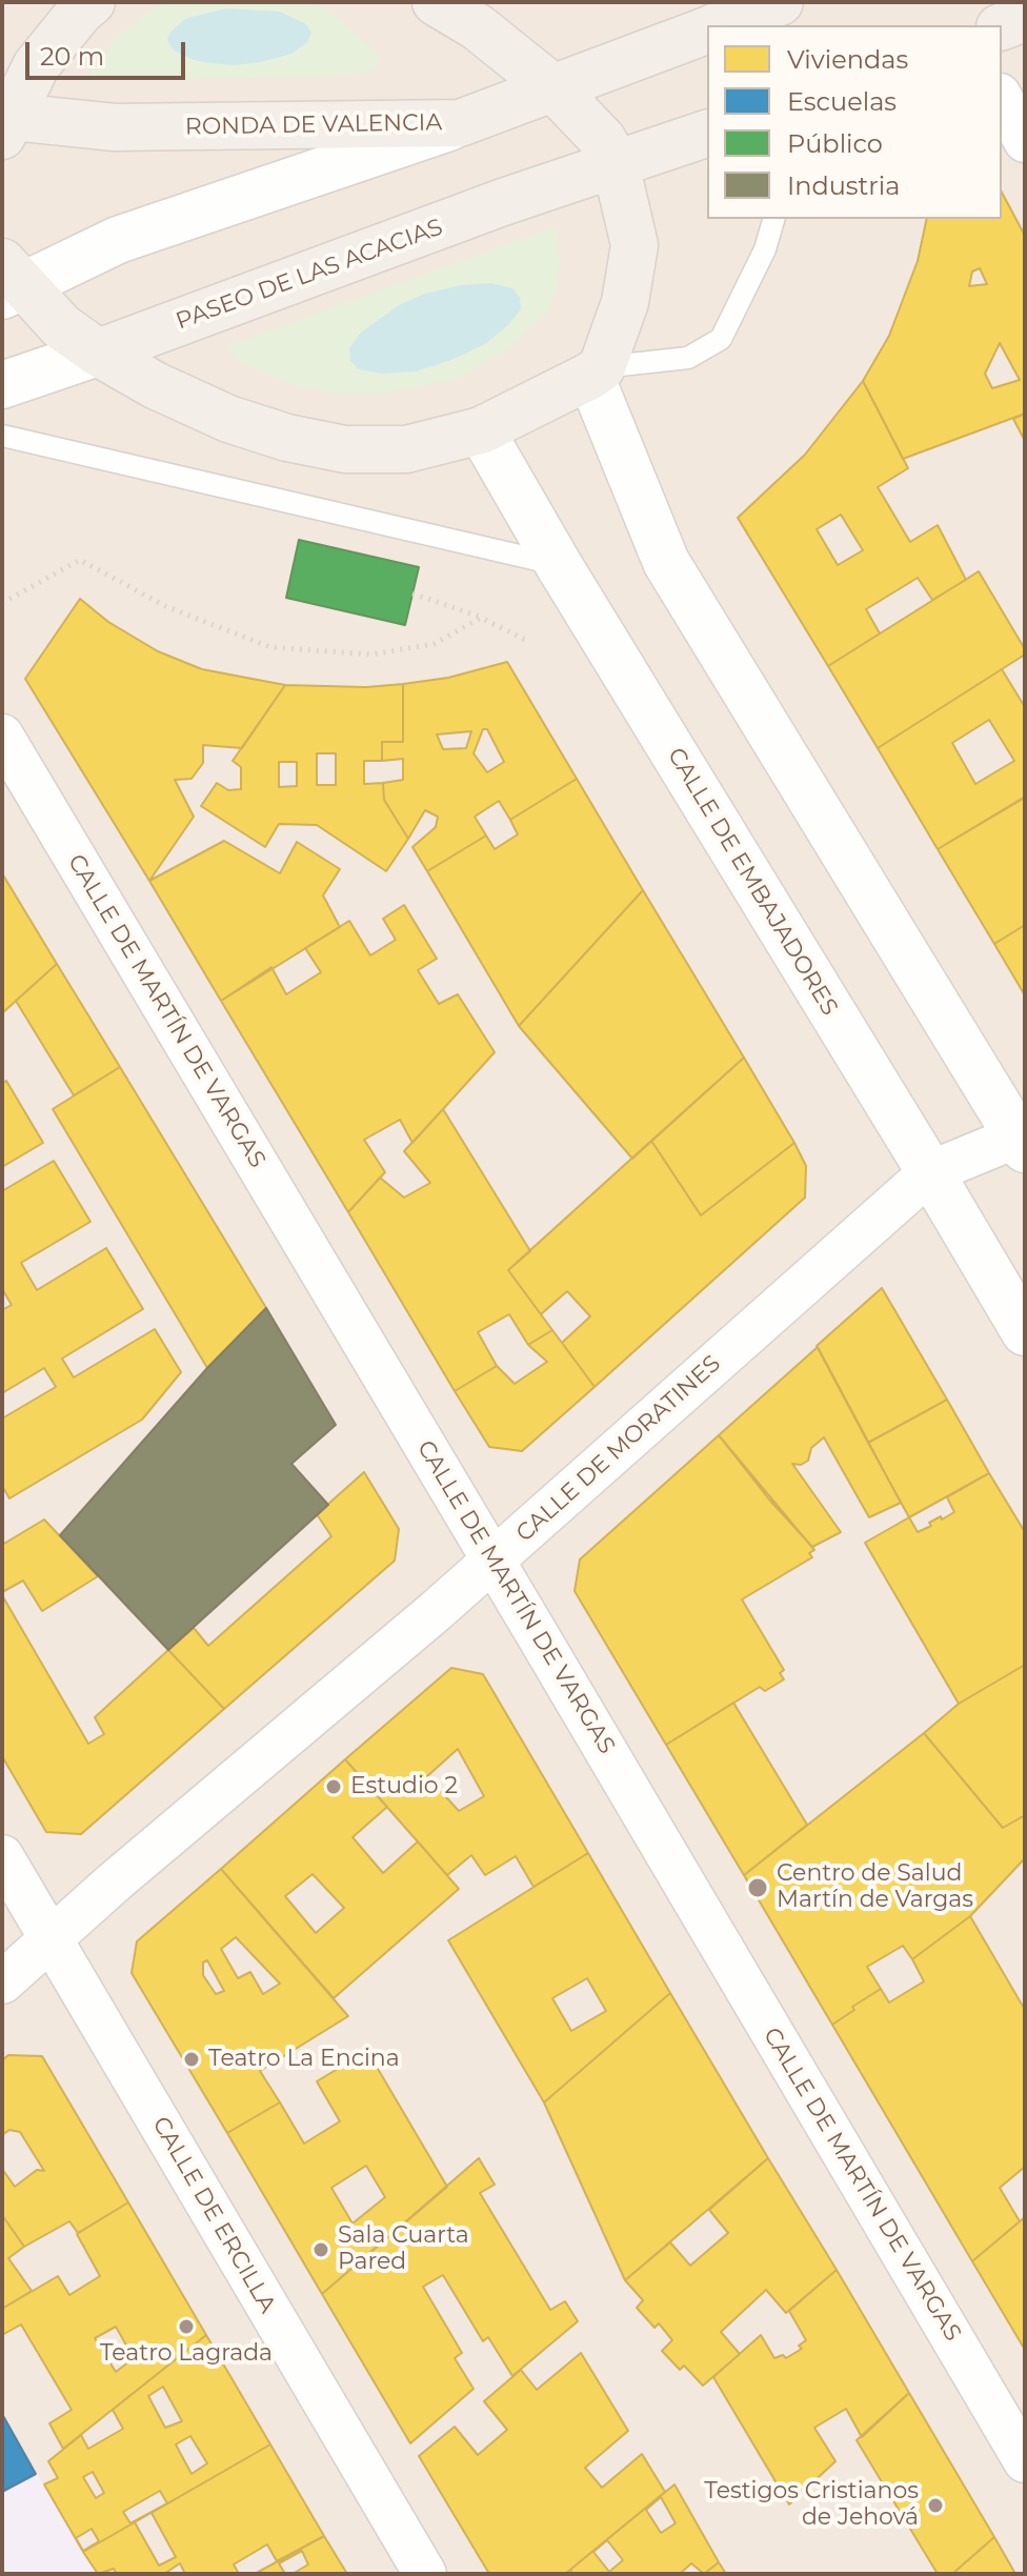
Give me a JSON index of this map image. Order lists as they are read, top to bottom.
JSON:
{
  "streets": {
    "main road": ["RONDA DE VALENCIA", "PASEO DE LAS ACACIAS", "CALLE DE EMBAJADORES"],
    "street": ["CALLE DE MARTÍN DE VARGAS", "CALLE DE MORATINES", "CALLE DE ERCILLA"]
  },
  "crossings": [
    ["CALLE DE EMBAJADORES", "CALLE DE MORATINES"],
    ["CALLE DE MARTÍN DE VARGAS", "CALLE DE MORATINES"],
    ["CALLE DE MORATINES", "CALLE DE ERCILLA"]
  ],
  "places": [
    "Estudio 2",
    "Centro de Salud Martín de Vargas",
    "Teatro La Encina",
    "Sala Cuarta Pared",
    "Teatro Lagrada",
    "Testigos Cristianos de Jehová"
  ],
  "legend": [
    "Viviendas",
    "Escuelas",
    "Público",
    "Industria"
  ],
  "scale_bar": "20 m"
}
